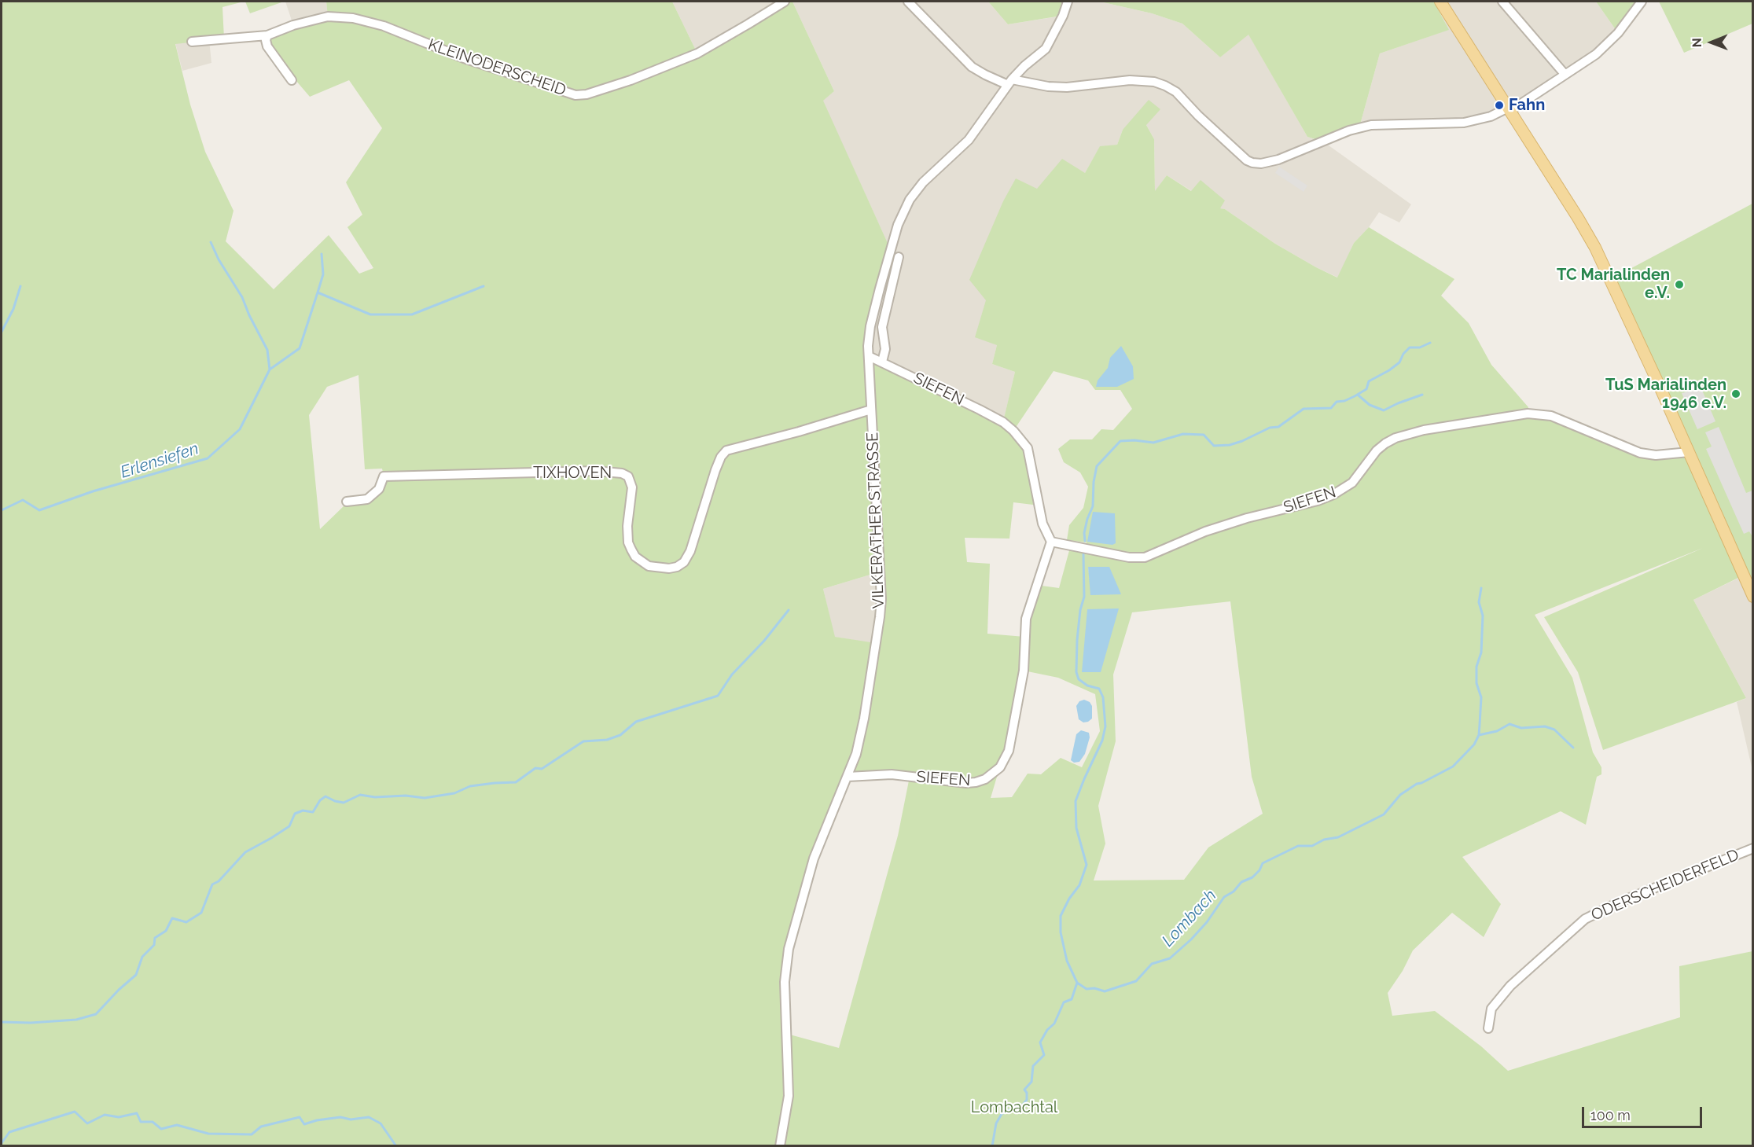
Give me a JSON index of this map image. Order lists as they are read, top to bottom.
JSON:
{
  "streets": {
    "street": [
      "KLEINODERSCHEID",
      "SIEFEN",
      "TIXHOVEN",
      "VILKERATHER STRASSE",
      "ODERSCHEIDERFELD"
    ]
  },
  "crossings": [
    ["SIEFEN", "VILKERATHER STRASSE"],
    ["TIXHOVEN", "VILKERATHER STRASSE"]
  ],
  "water": ["Erlensiefen", "Lombach"],
  "parks": ["Lombachtal"],
  "places": ["Fahn", "TC Marialinden e.V.", "TuS Marialinden 1946 e.V."],
  "scale_bar": "100 m",
  "north": "left"
}
